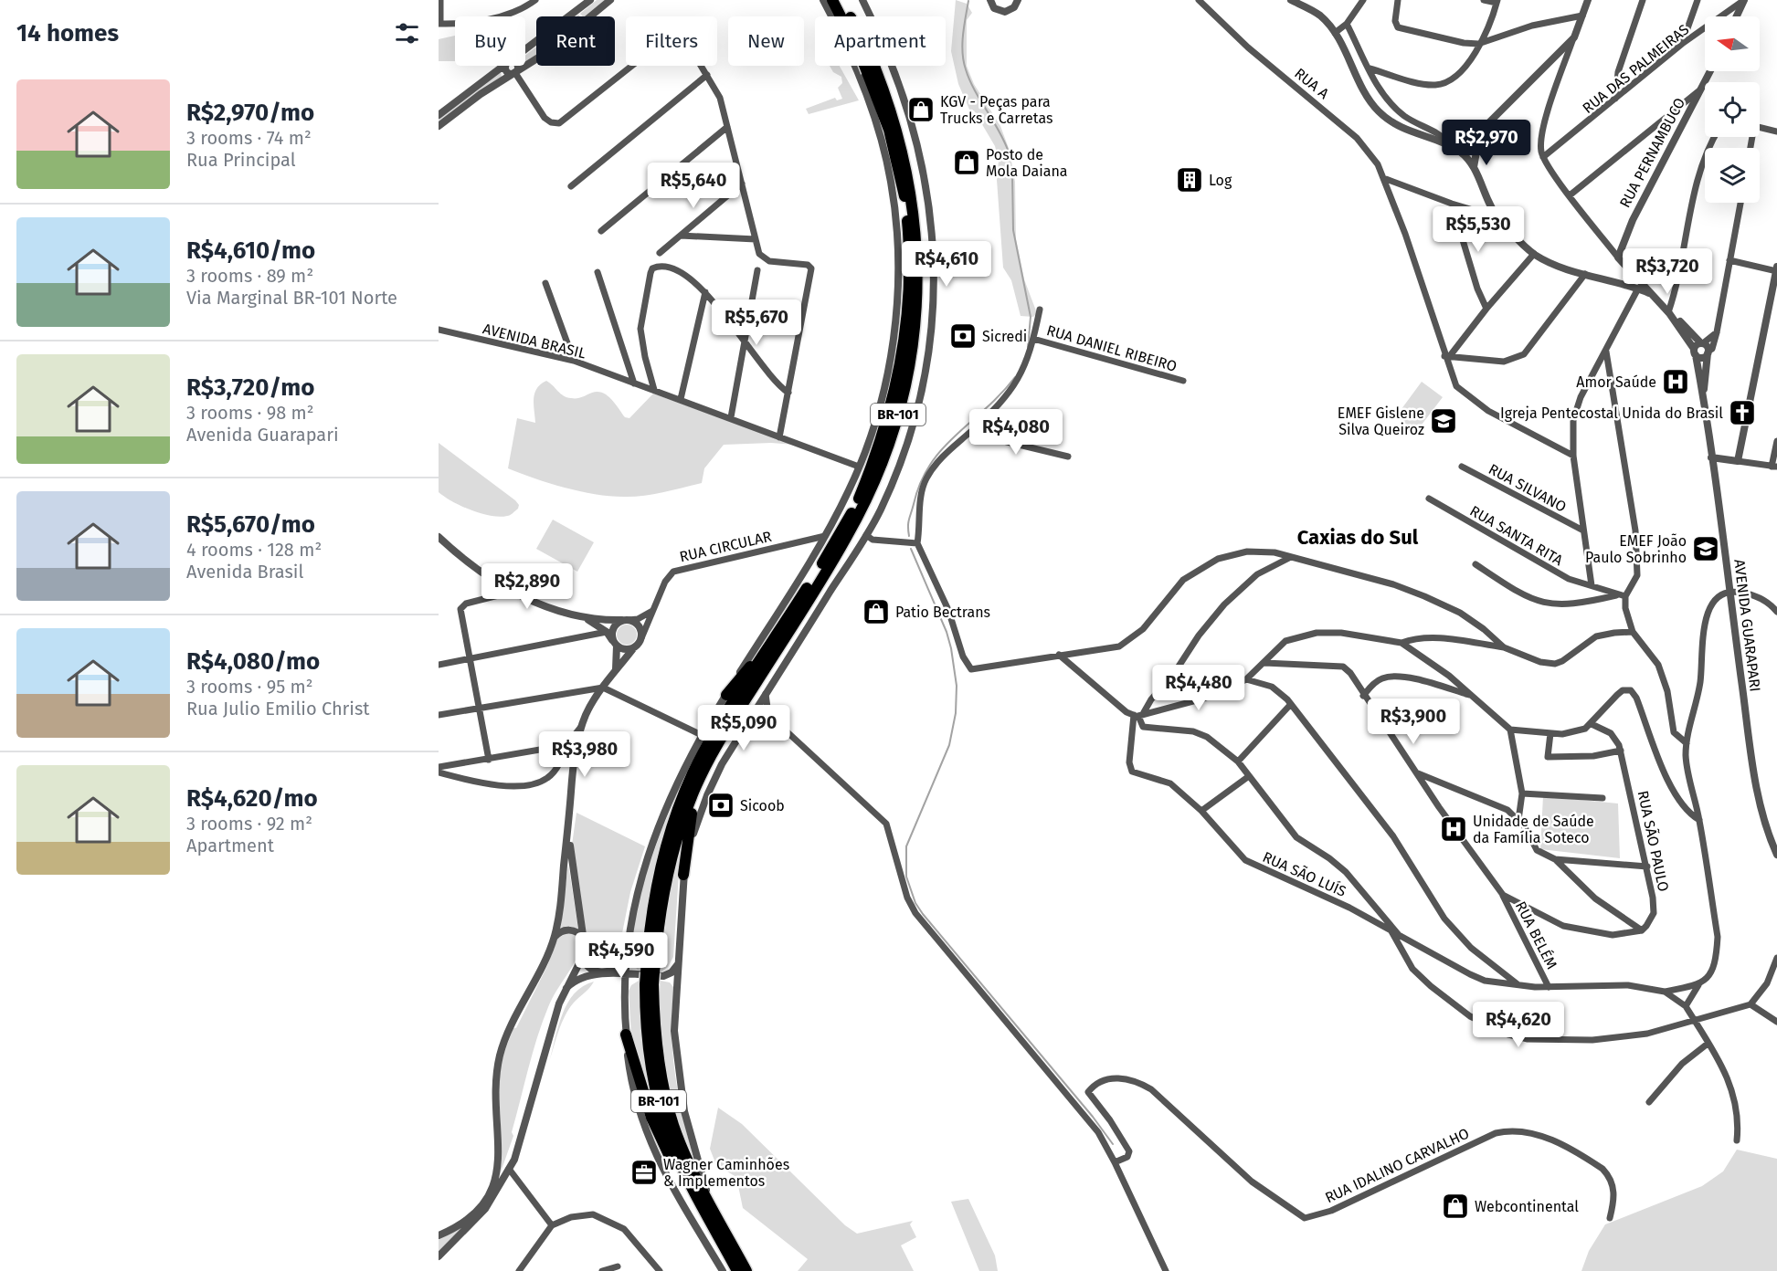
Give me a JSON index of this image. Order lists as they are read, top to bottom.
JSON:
{
  "streets": {
    "highway": ["BR-101"],
    "street": [
      "RUA DAS PALMEIRAS",
      "RUA A",
      "RUA PERNAMBUCO",
      "AVENIDA BRASIL",
      "RUA DANIEL RIBEIRO",
      "RUA SILVANO",
      "RUA SANTA RITA",
      "RUA CIRCULAR",
      "AVENIDA GUARAPARI",
      "RUA SÃO PAULO",
      "RUA SÃO LUÍS",
      "RUA BELÉM",
      "RUA IDALINO CARVALHO"
    ]
  },
  "crossings": [
    ["RUA SÃO LUÍS", "RUA BELÉM"]
  ],
  "districts": ["Caxias do Sul"],
  "places": {
    "shop": [
      "KGV - Peças para Trucks e Carretas",
      "Posto de Mola Daiana",
      "Patio Bectrans",
      "Webcontinental"
    ],
    "building": ["Log"],
    "bank": ["Sicredi", "Sicoob"],
    "hospital": ["Amor Saúde", "Unidade de Saúde da Família Soteco"],
    "church": ["Igreja Pentecostal Unida do Brasil"],
    "school or university": ["EMEF Gislene Silva Queiroz", "EMEF João Paulo Sobrinho"],
    "office": ["Wagner Caminhões & Implementos"]
  },
  "north": "left",
  "page": {
    "heading": "14 homes",
    "chip": [
      "Buy",
      "Rent",
      "Filters",
      "New",
      "Apartment"
    ],
    "list": [
      {
        "name": "R$2,970/mo",
        "note": "3 rooms · 74 m² · Rua Principal"
      },
      {
        "name": "R$4,610/mo",
        "note": "3 rooms · 89 m² · Via Marginal BR-101 Norte"
      },
      {
        "name": "R$3,720/mo",
        "note": "3 rooms · 98 m² · Avenida Guarapari"
      },
      {
        "name": "R$5,670/mo",
        "note": "4 rooms · 128 m² · Avenida Brasil"
      },
      {
        "name": "R$4,080/mo",
        "note": "3 rooms · 95 m² · Rua Julio Emilio Christ"
      },
      {
        "name": "R$4,620/mo",
        "note": "3 rooms · 92 m² · Apartment"
      }
    ],
    "price": [
      "R$2,970",
      "R$5,640",
      "R$5,530",
      "R$4,610",
      "R$3,720",
      "R$5,670",
      "R$4,080",
      "R$2,890",
      "R$4,480",
      "R$3,900",
      "R$5,090",
      "R$3,980",
      "R$4,590",
      "R$4,620"
    ]
  }
}
